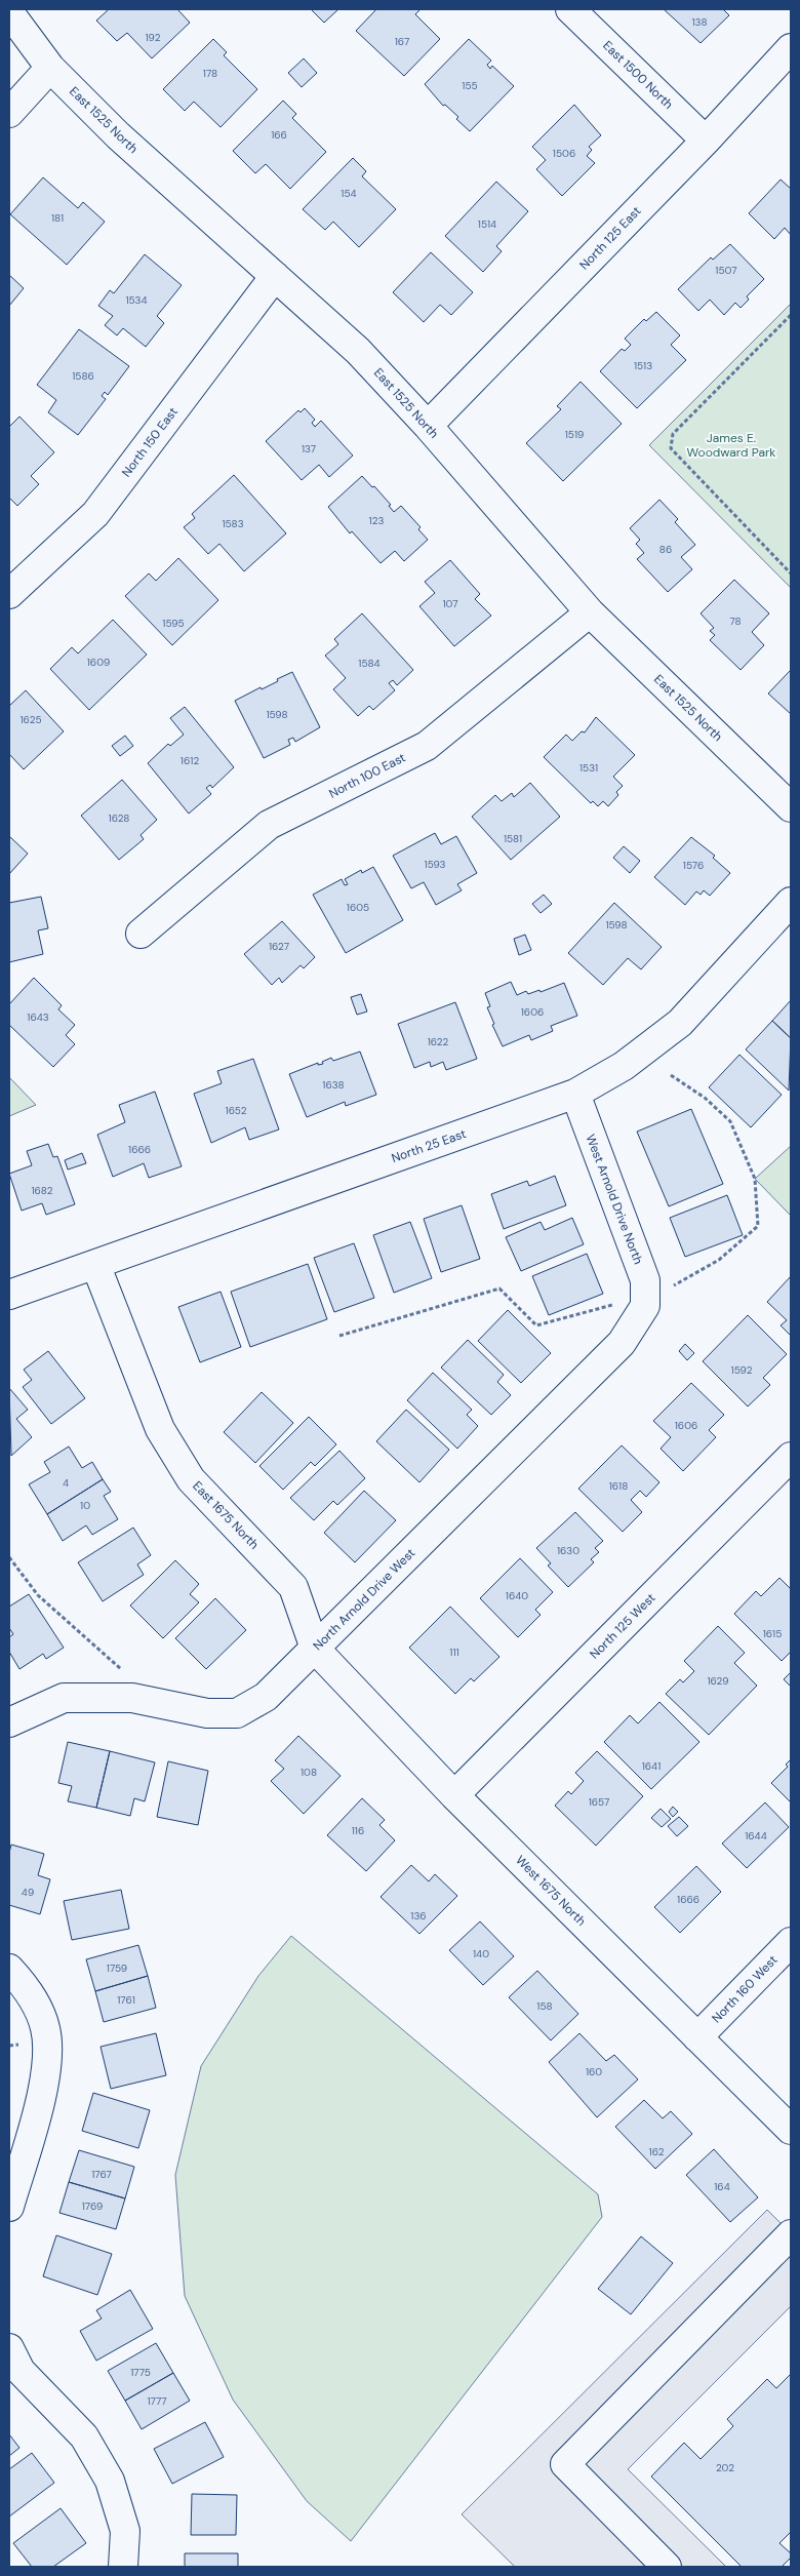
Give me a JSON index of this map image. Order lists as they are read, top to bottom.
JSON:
{
  "streets": {
    "street": [
      "East 1500 North",
      "East 1525 North",
      "North 125 East",
      "North 150 East",
      "North 100 East",
      "North 25 East",
      "West Arnold Drive North",
      "East 1675 North",
      "North Arnold Drive West",
      "North 125 West",
      "West 1675 North",
      "North 160 West"
    ]
  },
  "crossings": [
    ["East 1500 North", "North 125 East"],
    ["East 1525 North", "North 125 East"],
    ["East 1525 North", "North 150 East"],
    ["East 1525 North", "North 100 East"],
    ["North 25 East", "West Arnold Drive North"],
    ["North 25 East", "East 1675 North"],
    ["West Arnold Drive North", "North Arnold Drive West"],
    ["East 1675 North", "North Arnold Drive West"],
    ["East 1675 North", "West 1675 North"],
    ["North Arnold Drive West", "West 1675 North"],
    ["North 125 West", "West 1675 North"],
    ["West 1675 North", "North 160 West"]
  ],
  "parks": ["James E. Woodward Park"],
  "house_numbers": [
    "138",
    "192",
    "167",
    "178",
    "155",
    "166",
    "1506",
    "154",
    "181",
    "1514",
    "1507",
    "1534",
    "1513",
    "1586",
    "1519",
    "137",
    "123",
    "1583",
    "86",
    "107",
    "78",
    "1595",
    "1609",
    "1584",
    "1598",
    "1625",
    "1612",
    "1531",
    "1628",
    "1581",
    "1593",
    "1576",
    "1605",
    "1598",
    "1627",
    "1606",
    "1643",
    "1622",
    "1638",
    "1652",
    "1666",
    "1682",
    "1592",
    "1606",
    "4",
    "1618",
    "10",
    "1630",
    "1640",
    "1615",
    "111",
    "1629",
    "1641",
    "108",
    "1657",
    "116",
    "1644",
    "49",
    "1666",
    "136",
    "140",
    "1759",
    "1761",
    "158",
    "160",
    "162",
    "1767",
    "164",
    "1769",
    "1775",
    "1777",
    "202"
  ]
}
